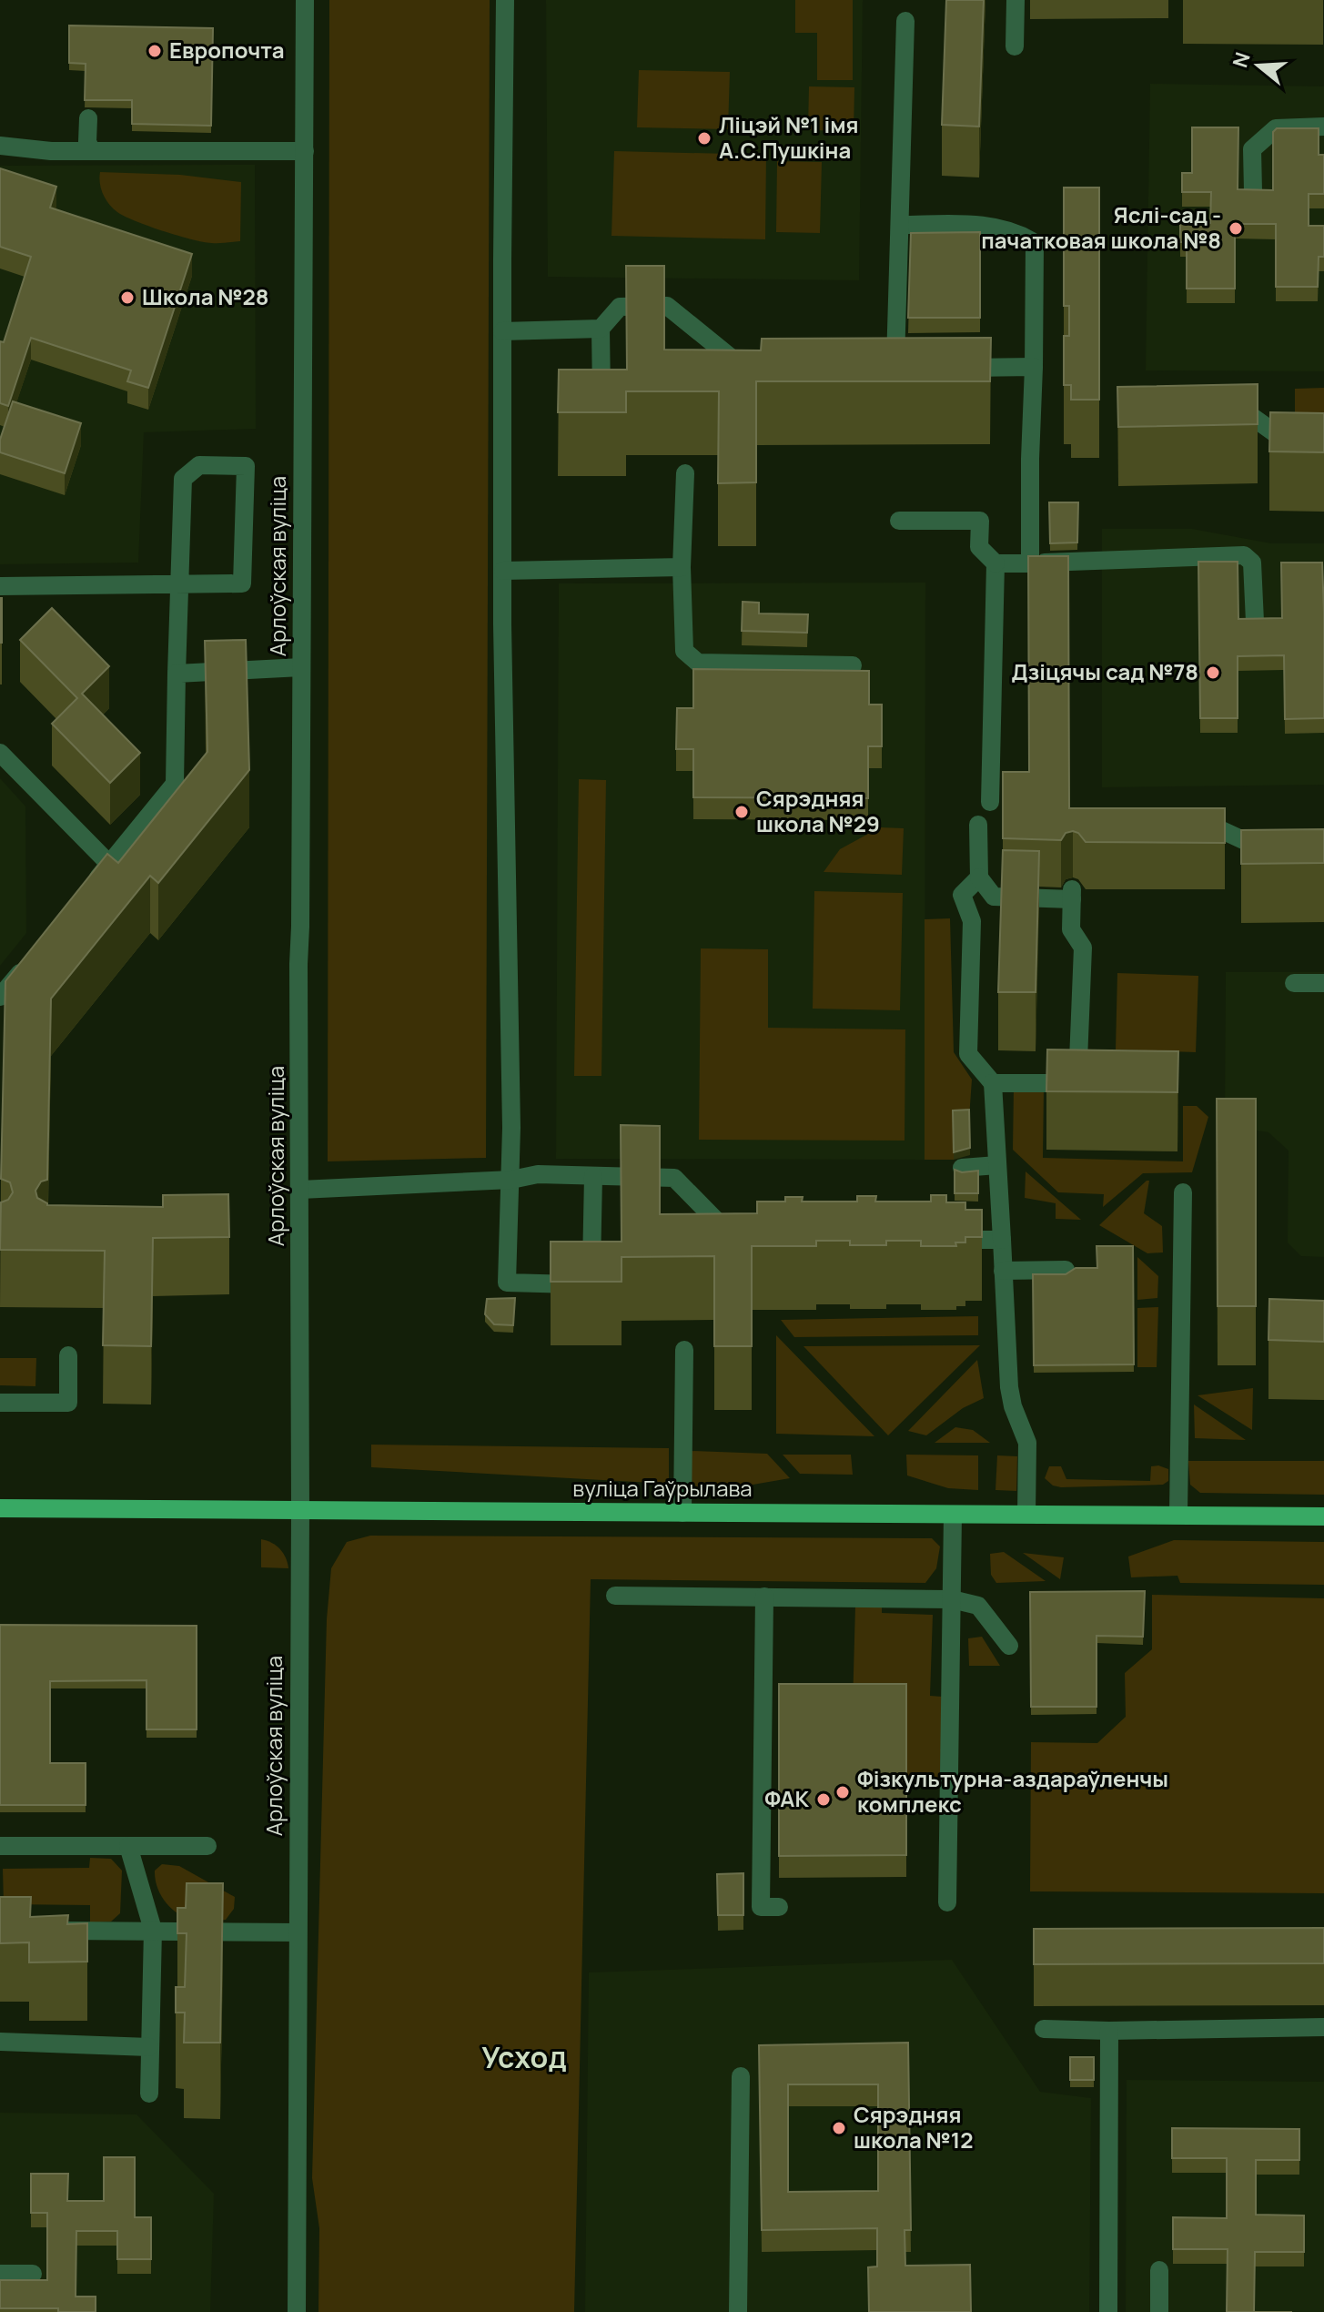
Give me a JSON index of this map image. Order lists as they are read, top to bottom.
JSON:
{
  "streets": {
    "main road": ["вуліца Гаўрылава"],
    "street": ["Арлоўская вуліца"]
  },
  "crossings": [
    ["Арлоўская вуліца", "вуліца Гаўрылава"]
  ],
  "districts": ["Усход"],
  "places": [
    "Европочта",
    "Ліцэй №1 імя А.С.Пушкіна",
    "Яслі-сад - пачатковая школа №8",
    "Школа №28",
    "Дзіцячы сад №78",
    "Сярэдняя школа №29",
    "Фізкультурна-аздараўленчы комплекс",
    "ФАК",
    "Сярэдняя школа №12"
  ],
  "north": "left"
}
